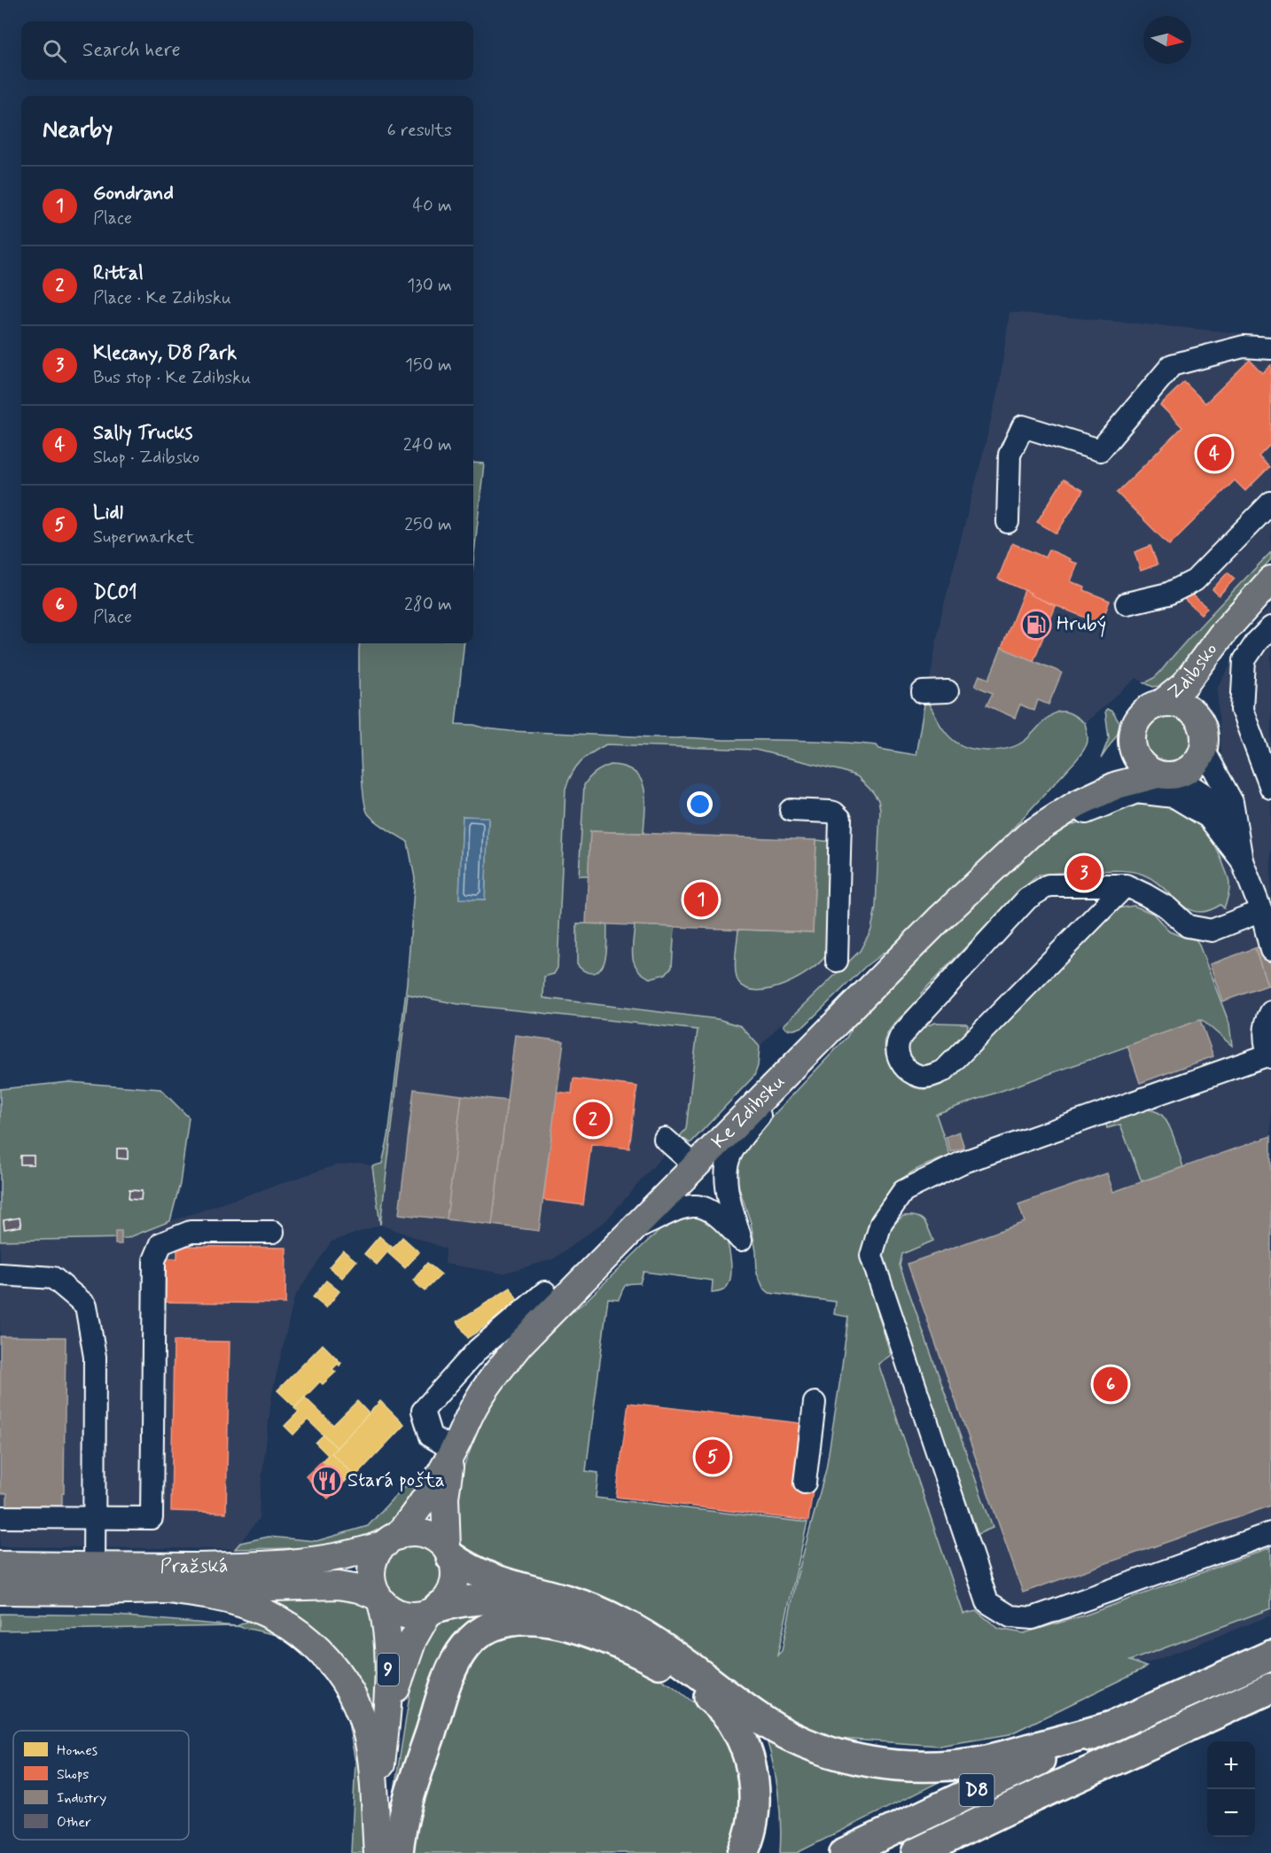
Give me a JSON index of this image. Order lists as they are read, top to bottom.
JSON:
{
  "streets": {
    "highway": ["D8"],
    "main road": [
      "Zdibsko",
      "Ke Zdibsku",
      "Pražská",
      "9"
    ]
  },
  "crossings": [
    ["Zdibsko", "Ke Zdibsku"],
    ["Ke Zdibsku", "Pražská"],
    ["Ke Zdibsku", "9"],
    ["Pražská", "9"]
  ],
  "places": {
    "fuel station": ["Hrubý"],
    "restaurant": ["Stará pošta"]
  },
  "legend": [
    "Homes",
    "Shops",
    "Industry",
    "Other"
  ],
  "north": "right",
  "page": {
    "search": "Search here",
    "heading": ["Nearby", "6 results"],
    "list": [
      {
        "mark": "1",
        "name": "Gondrand",
        "note": "Place",
        "value": "40 m"
      },
      {
        "mark": "2",
        "name": "Rittal",
        "note": "Place · Ke Zdibsku",
        "value": "130 m"
      },
      {
        "mark": "3",
        "name": "Klecany, D8 Park",
        "note": "Bus stop · Ke Zdibsku",
        "value": "150 m"
      },
      {
        "mark": "4",
        "name": "Sally Trucks",
        "note": "Shop · Zdibsko",
        "value": "240 m"
      },
      {
        "mark": "5",
        "name": "Lidl",
        "note": "Supermarket",
        "value": "250 m"
      },
      {
        "mark": "6",
        "name": "DC01",
        "note": "Place",
        "value": "280 m"
      }
    ],
    "pins": [
      "4",
      "3",
      "1",
      "2",
      "6",
      "5"
    ],
    "map_buttons": ["+", "−"]
  }
}
